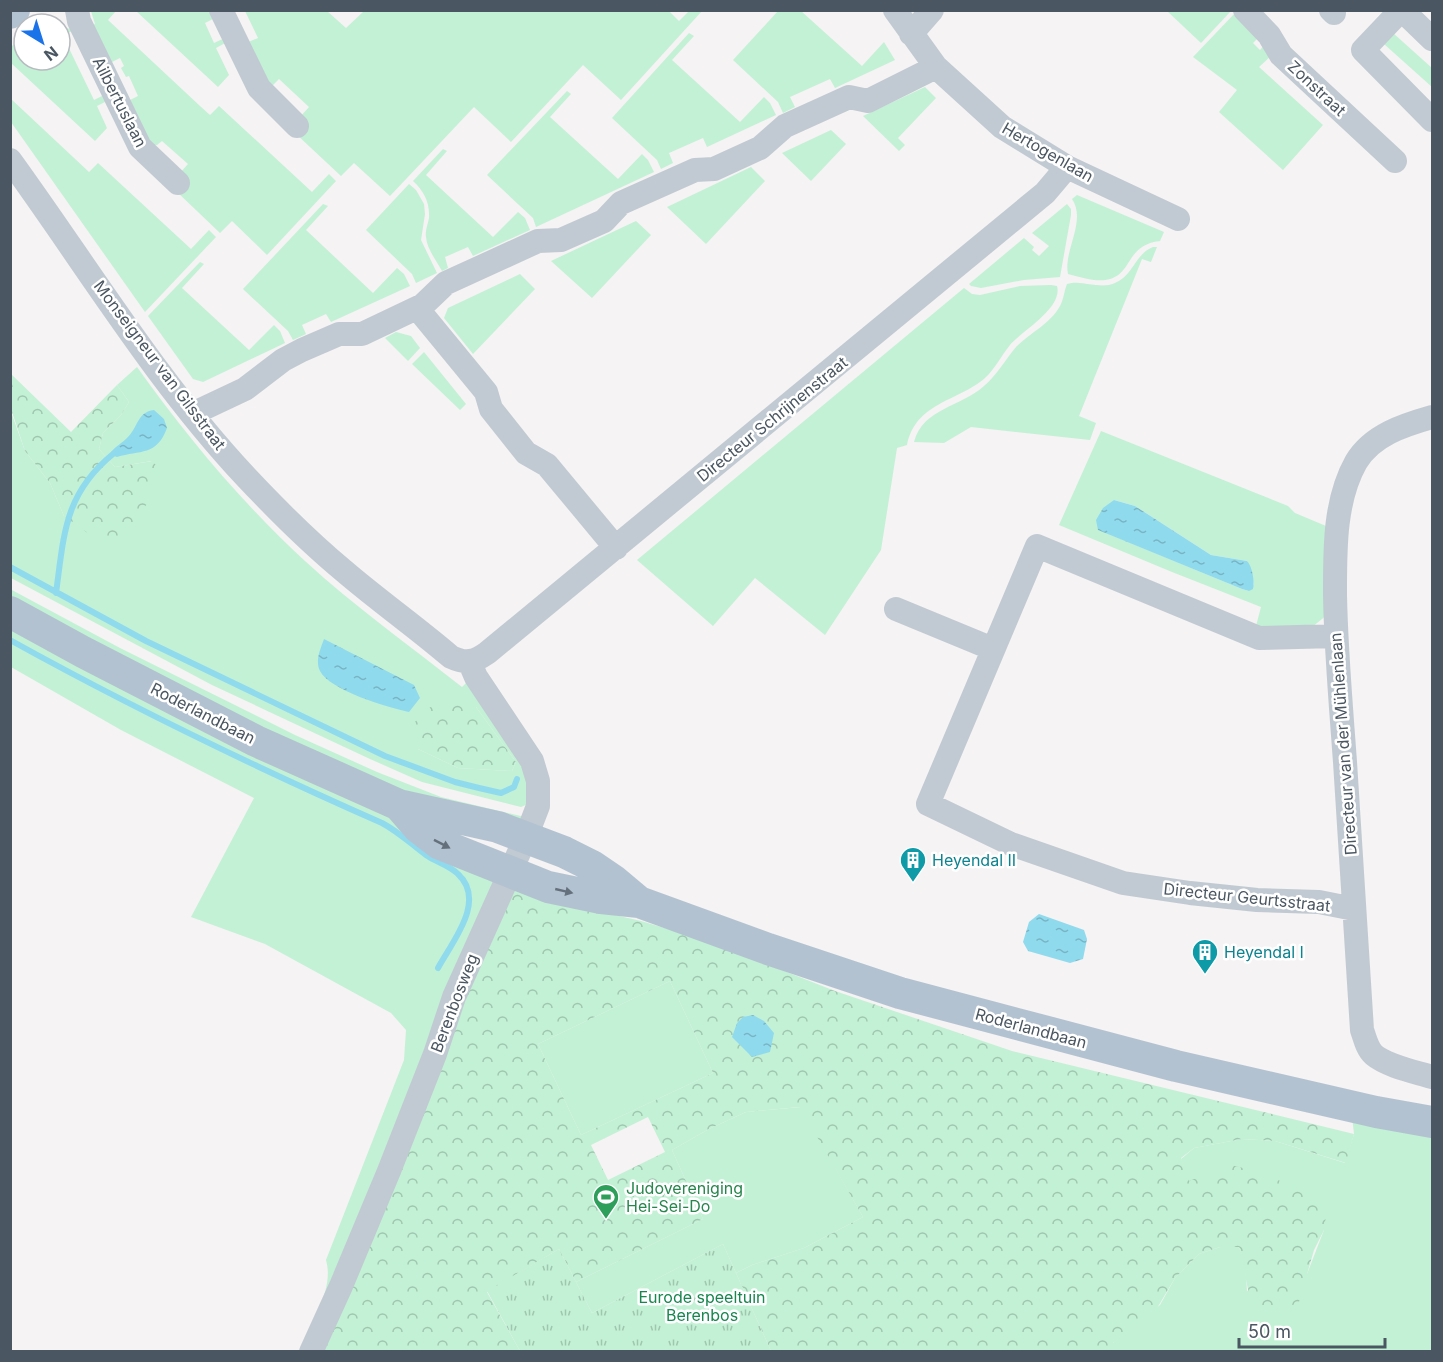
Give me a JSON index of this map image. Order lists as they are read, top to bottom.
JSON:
{
  "streets": {
    "main road": ["Roderlandbaan"],
    "street": [
      "Zonstraat",
      "Ailbertuslaan",
      "Hertogenlaan",
      "Monseigneur van Gilsstraat",
      "Directeur Schrijnenstraat",
      "Directeur van der Mühlenlaan",
      "Directeur Geurtsstraat",
      "Berenbosweg"
    ]
  },
  "crossings": [
    ["Hertogenlaan", "Directeur Schrijnenstraat"],
    ["Monseigneur van Gilsstraat", "Directeur Schrijnenstraat"],
    ["Monseigneur van Gilsstraat", "Berenbosweg"],
    ["Directeur Schrijnenstraat", "Berenbosweg"],
    ["Roderlandbaan", "Berenbosweg"],
    ["Directeur van der Mühlenlaan", "Directeur Geurtsstraat"]
  ],
  "parks": ["Eurode speeltuin Berenbos"],
  "places": {
    "building": ["Heyendal II", "Heyendal I"],
    "sports": ["Judovereniging Hei-Sei-Do"]
  },
  "scale_bar": "50 m",
  "north": "bottom right"
}
